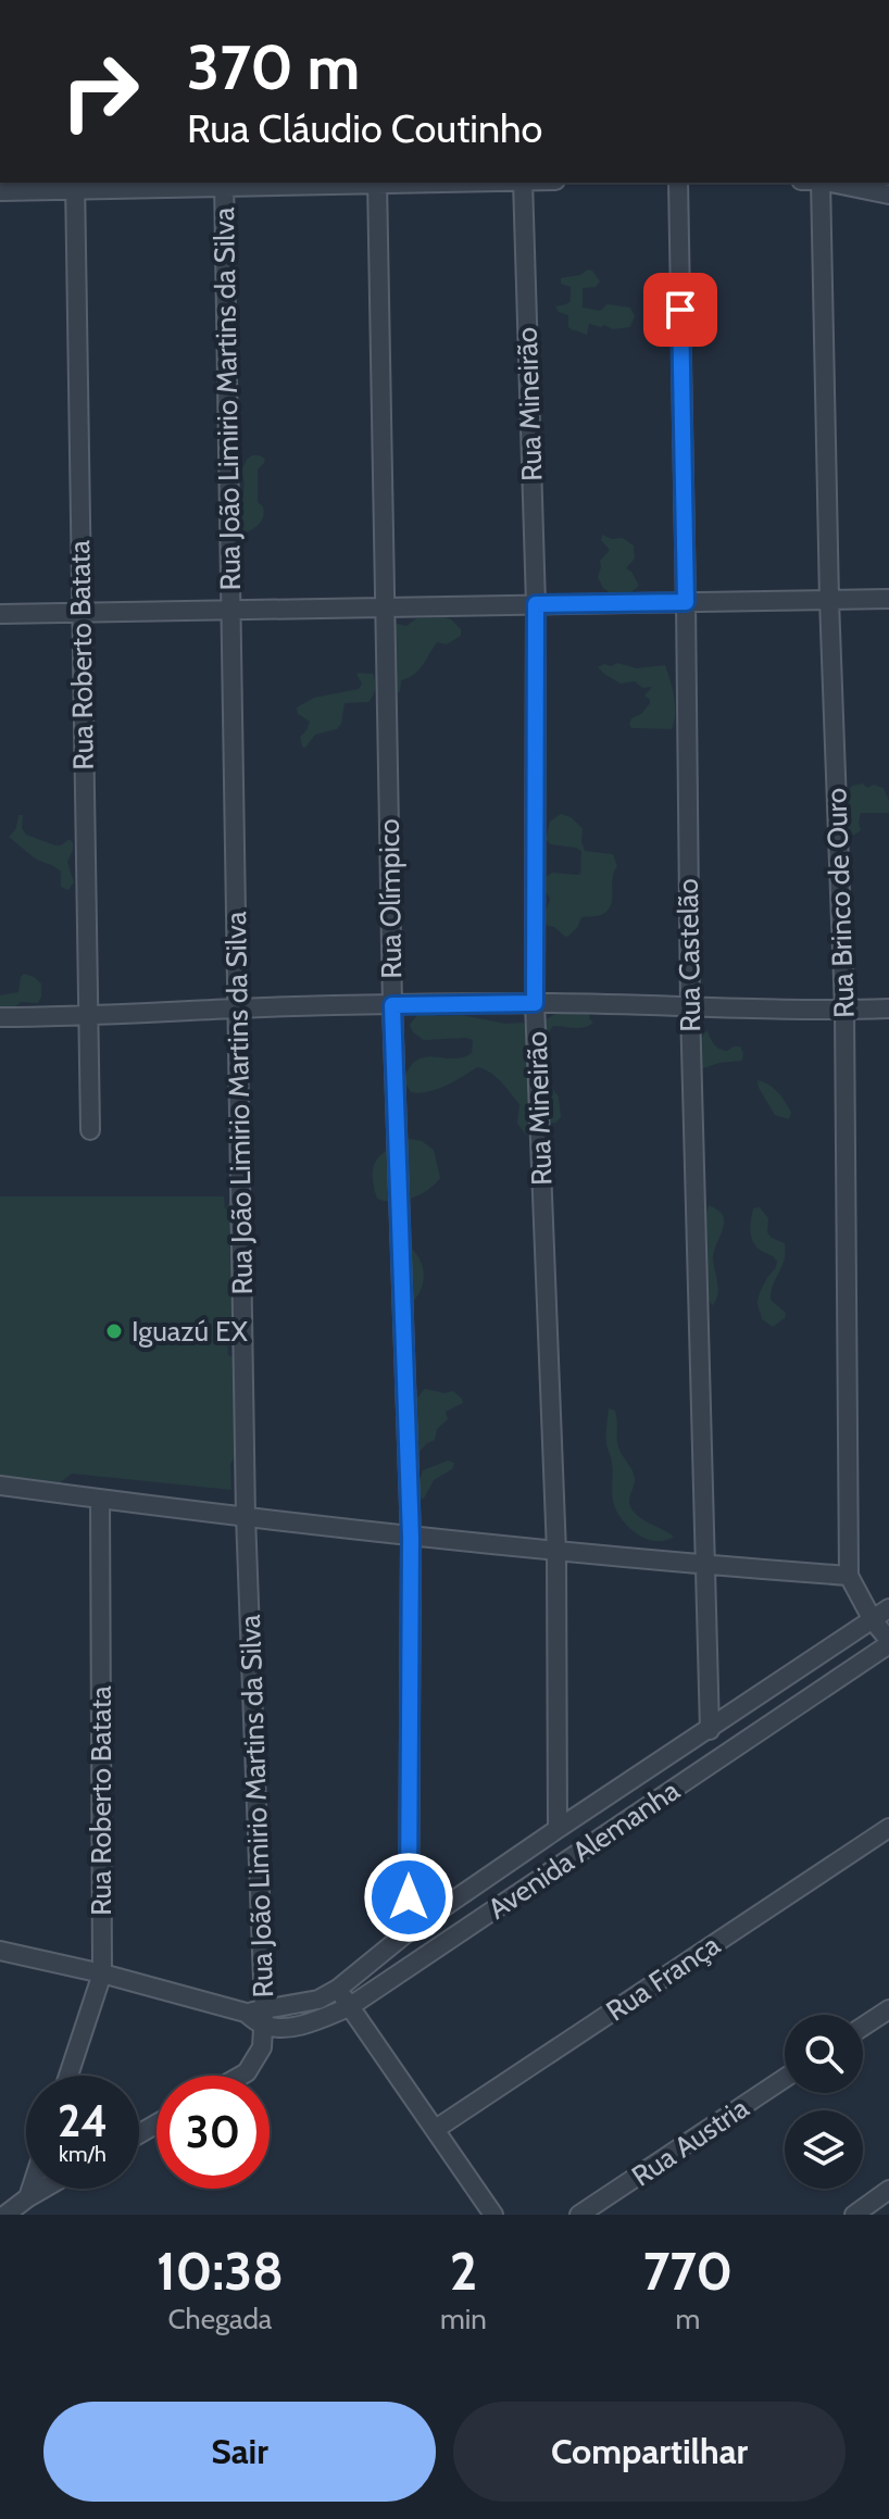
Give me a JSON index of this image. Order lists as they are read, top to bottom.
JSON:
{
  "streets": {
    "street": [
      "Rua João Limirio Martins da Silva",
      "Rua Mineirão",
      "Rua Roberto Batata",
      "Rua Olímpico",
      "Rua Brinco de Ouro",
      "Rua Castelão",
      "Avenida Alemanha",
      "Rua França",
      "Rua Austria"
    ]
  },
  "crossings": [
    ["Rua João Limirio Martins da Silva", "Avenida Alemanha"],
    ["Rua Mineirão", "Avenida Alemanha"],
    ["Rua Olímpico", "Avenida Alemanha"],
    ["Rua Brinco de Ouro", "Avenida Alemanha"],
    ["Rua Castelão", "Avenida Alemanha"]
  ],
  "places": ["Iguazú EX"],
  "page": {
    "turn": ["370 m", "Rua Cláudio Coutinho"],
    "speed": "24 km/h",
    "limit": "30",
    "eta": [
      "10:38",
      "Chegada",
      "2",
      "min",
      "770",
      "m"
    ],
    "buttons": ["Sair", "Compartilhar"]
  }
}
